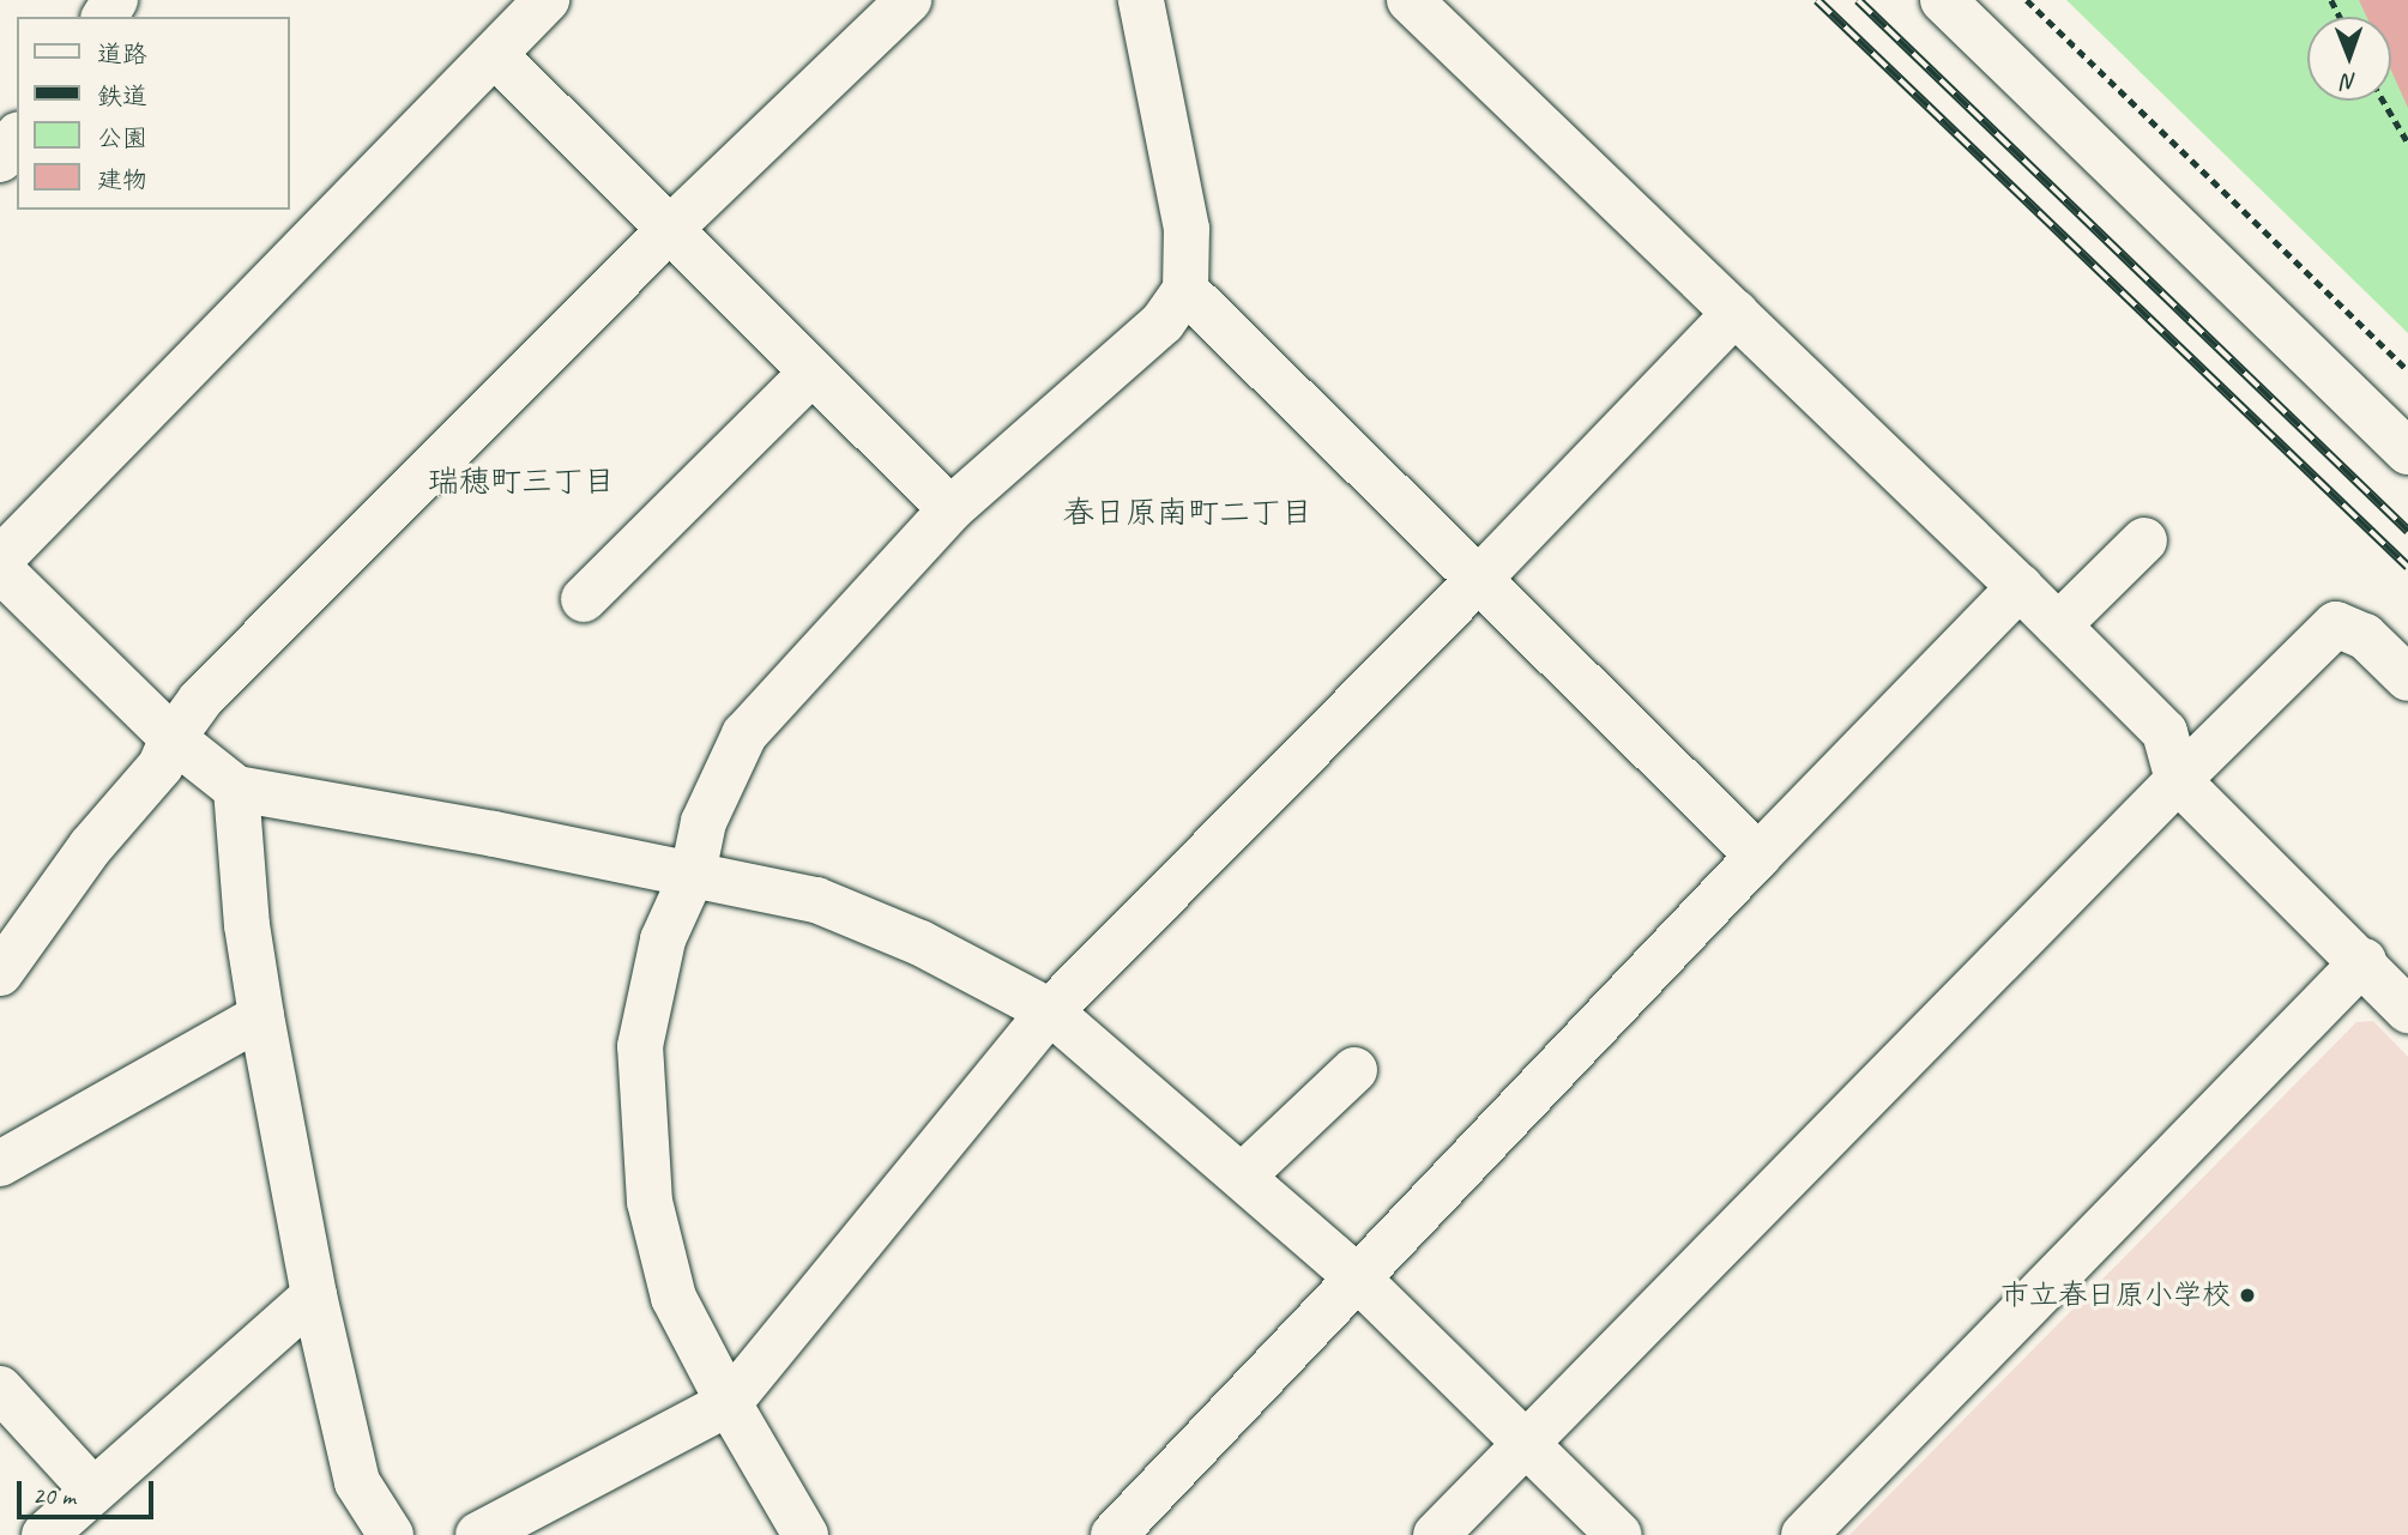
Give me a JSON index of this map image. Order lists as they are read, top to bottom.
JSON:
{
  "districts": ["瑞穂町三丁目", "春日原南町二丁目"],
  "places": ["市立春日原小学校"],
  "legend": [
    "道路",
    "鉄道",
    "公園",
    "建物"
  ],
  "scale_bar": "20 m",
  "north": "bottom"
}
